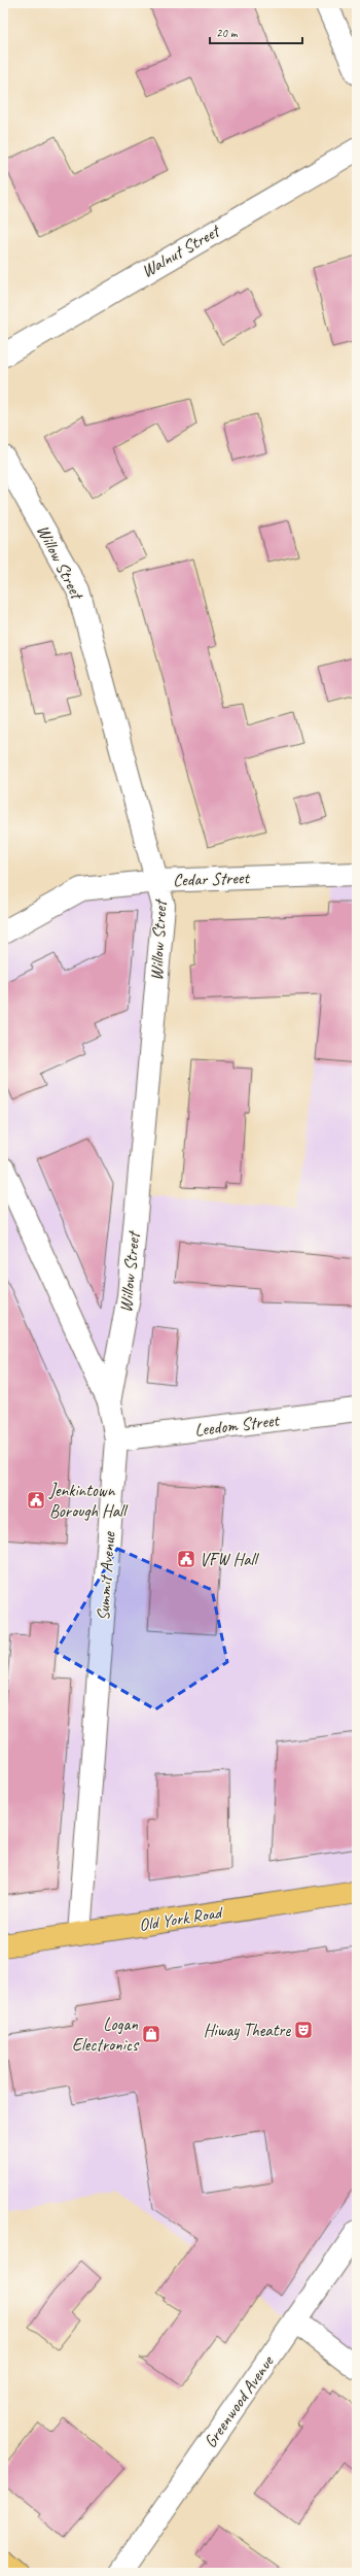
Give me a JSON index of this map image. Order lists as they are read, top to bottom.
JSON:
{
  "streets": {
    "main road": ["Old York Road"],
    "street": [
      "Walnut Street",
      "Willow Street",
      "Cedar Street",
      "Leedom Street",
      "Summit Avenue",
      "Greenwood Avenue"
    ]
  },
  "crossings": [
    ["Willow Street", "Cedar Street"],
    ["Willow Street", "Summit Avenue"],
    ["Leedom Street", "Summit Avenue"],
    ["Summit Avenue", "Old York Road"]
  ],
  "places": {
    "public building": ["Jenkintown Borough Hall", "VFW Hall"],
    "theatre": ["Hiway Theatre"],
    "shop": ["Logan Electronics"]
  },
  "scale_bar": "20 m"
}
